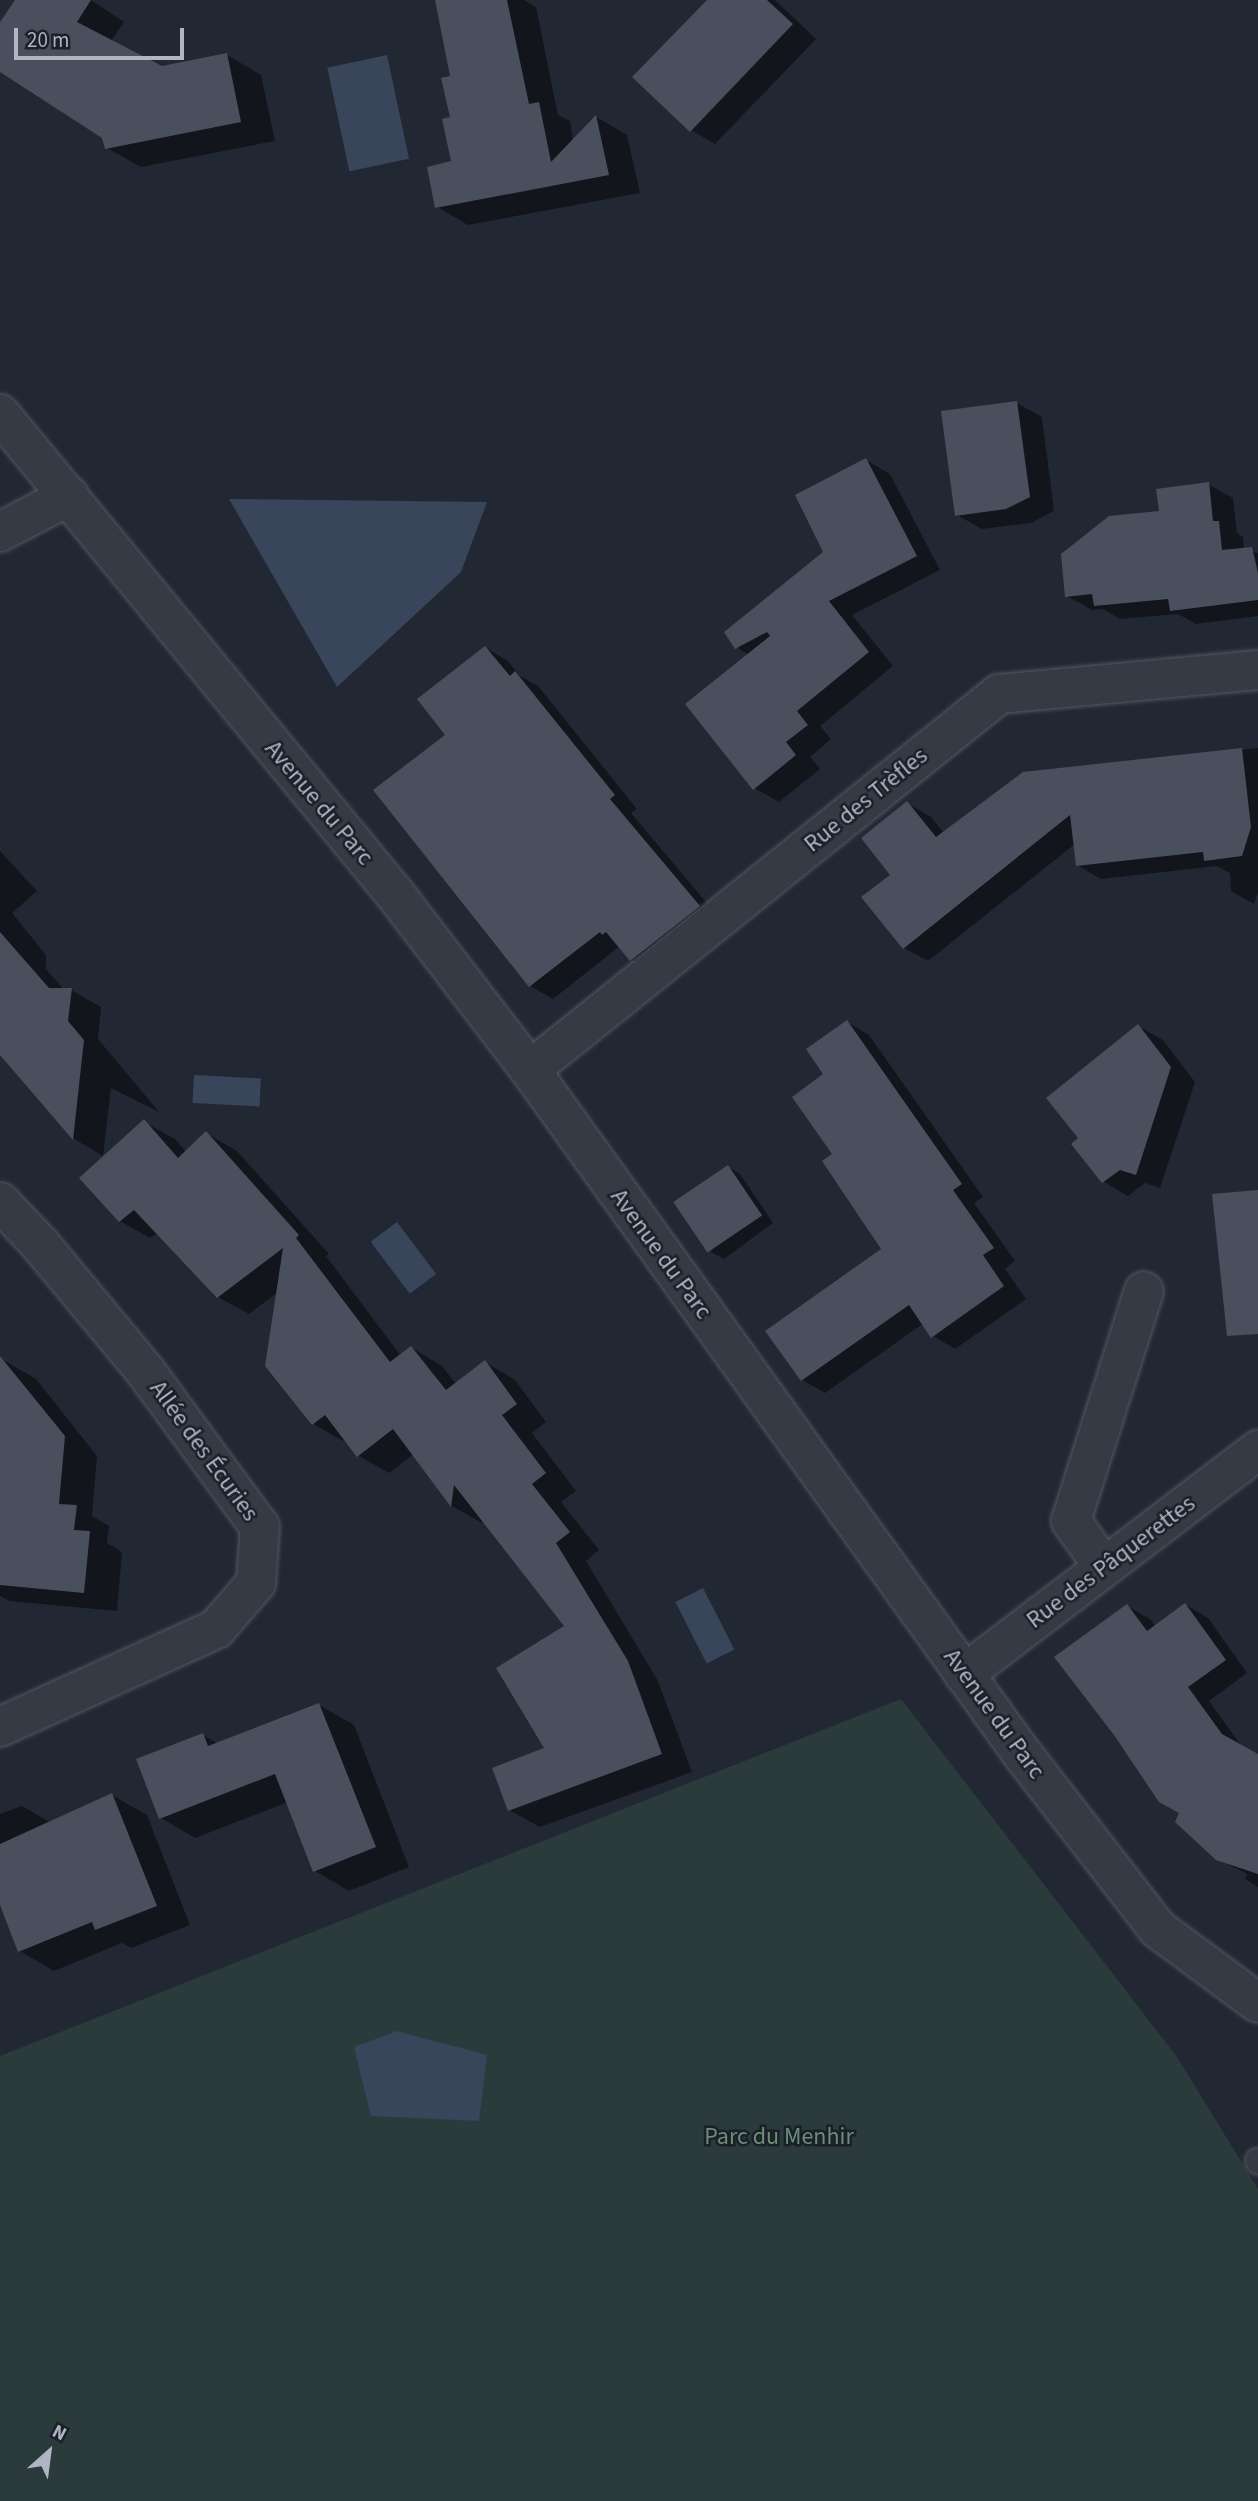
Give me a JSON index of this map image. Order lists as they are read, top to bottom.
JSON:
{
  "streets": {
    "street": [
      "Rue des Trèfles",
      "Avenue du Parc",
      "Allée des Écuries",
      "Rue des Pâquerettes"
    ]
  },
  "crossings": [
    ["Rue des Trèfles", "Avenue du Parc"],
    ["Avenue du Parc", "Rue des Pâquerettes"]
  ],
  "parks": ["Parc du Menhir"],
  "scale_bar": "20 m",
  "north": "top right"
}
